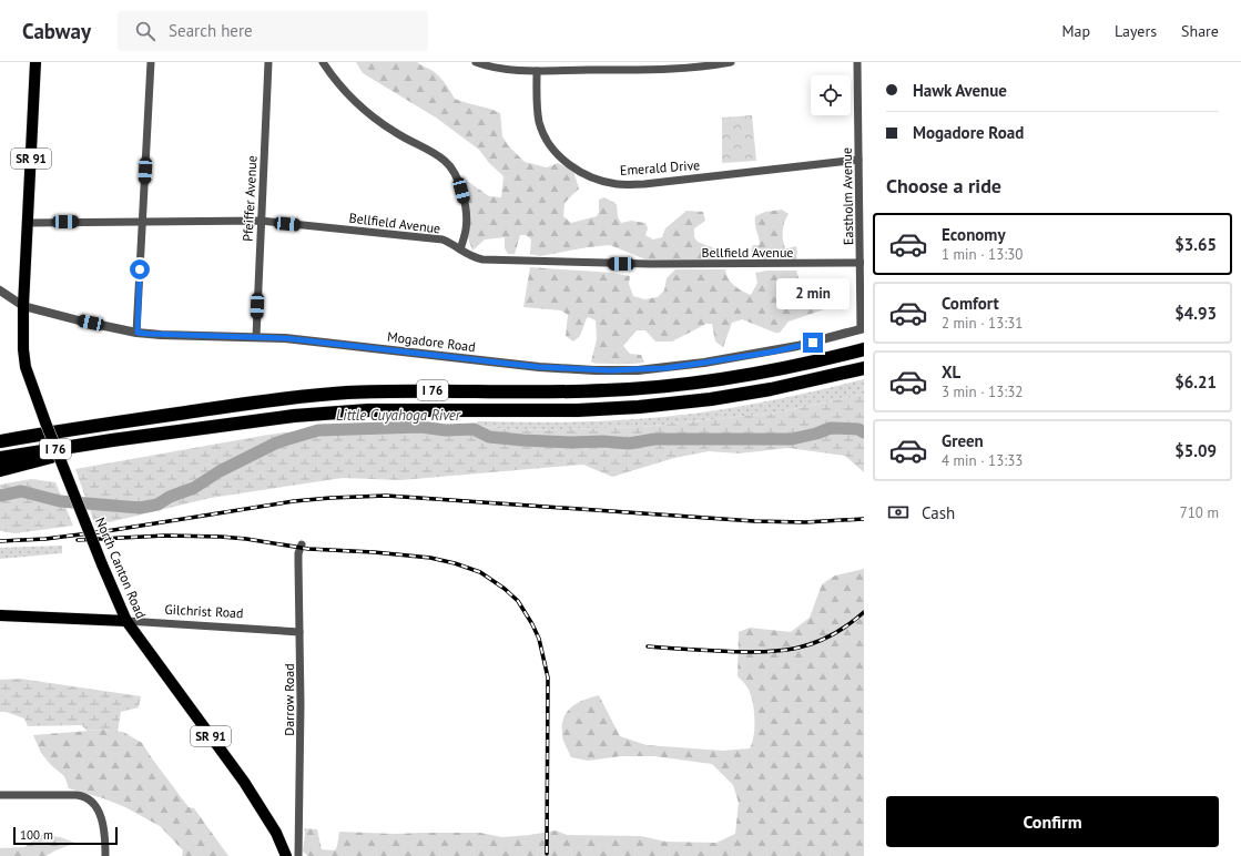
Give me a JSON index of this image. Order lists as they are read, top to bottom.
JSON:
{
  "streets": {
    "highway": ["I 76"],
    "main road": ["SR 91", "North Canton Road", "Gilchrist Road"],
    "street": [
      "Emerald Drive",
      "Eastholm Avenue",
      "Pfeiffer Avenue",
      "Bellfield Avenue",
      "Mogadore Road",
      "Darrow Road"
    ]
  },
  "crossings": [
    ["SR 91", "Bellfield Avenue"],
    ["SR 91", "Mogadore Road"],
    ["SR 91", "North Canton Road"],
    ["Emerald Drive", "Eastholm Avenue"],
    ["Eastholm Avenue", "Bellfield Avenue"],
    ["Eastholm Avenue", "Mogadore Road"],
    ["Pfeiffer Avenue", "Bellfield Avenue"],
    ["Pfeiffer Avenue", "Mogadore Road"],
    ["Mogadore Road", "North Canton Road"],
    ["North Canton Road", "Gilchrist Road"],
    ["Gilchrist Road", "Darrow Road"]
  ],
  "water": ["Little Cuyahoga River"],
  "scale_bar": "100 m",
  "page": {
    "header": "Cabway",
    "search": "Search here",
    "nav": ["Map", "Layers", "Share"],
    "banner": ["Hawk Avenue", "Mogadore Road"],
    "heading": "Choose a ride",
    "list": [
      {
        "name": "Economy",
        "note": "1 min · 13:30",
        "value": "$3.65"
      },
      {
        "name": "Comfort",
        "note": "2 min · 13:31",
        "value": "$4.93"
      },
      {
        "name": "XL",
        "note": "3 min · 13:32",
        "value": "$6.21"
      },
      {
        "name": "Green",
        "note": "4 min · 13:33",
        "value": "$5.09"
      }
    ],
    "bubble": "2 min",
    "pay": ["Cash", "710 m"],
    "buttons": "Confirm",
    "scale": "100 m"
  }
}
